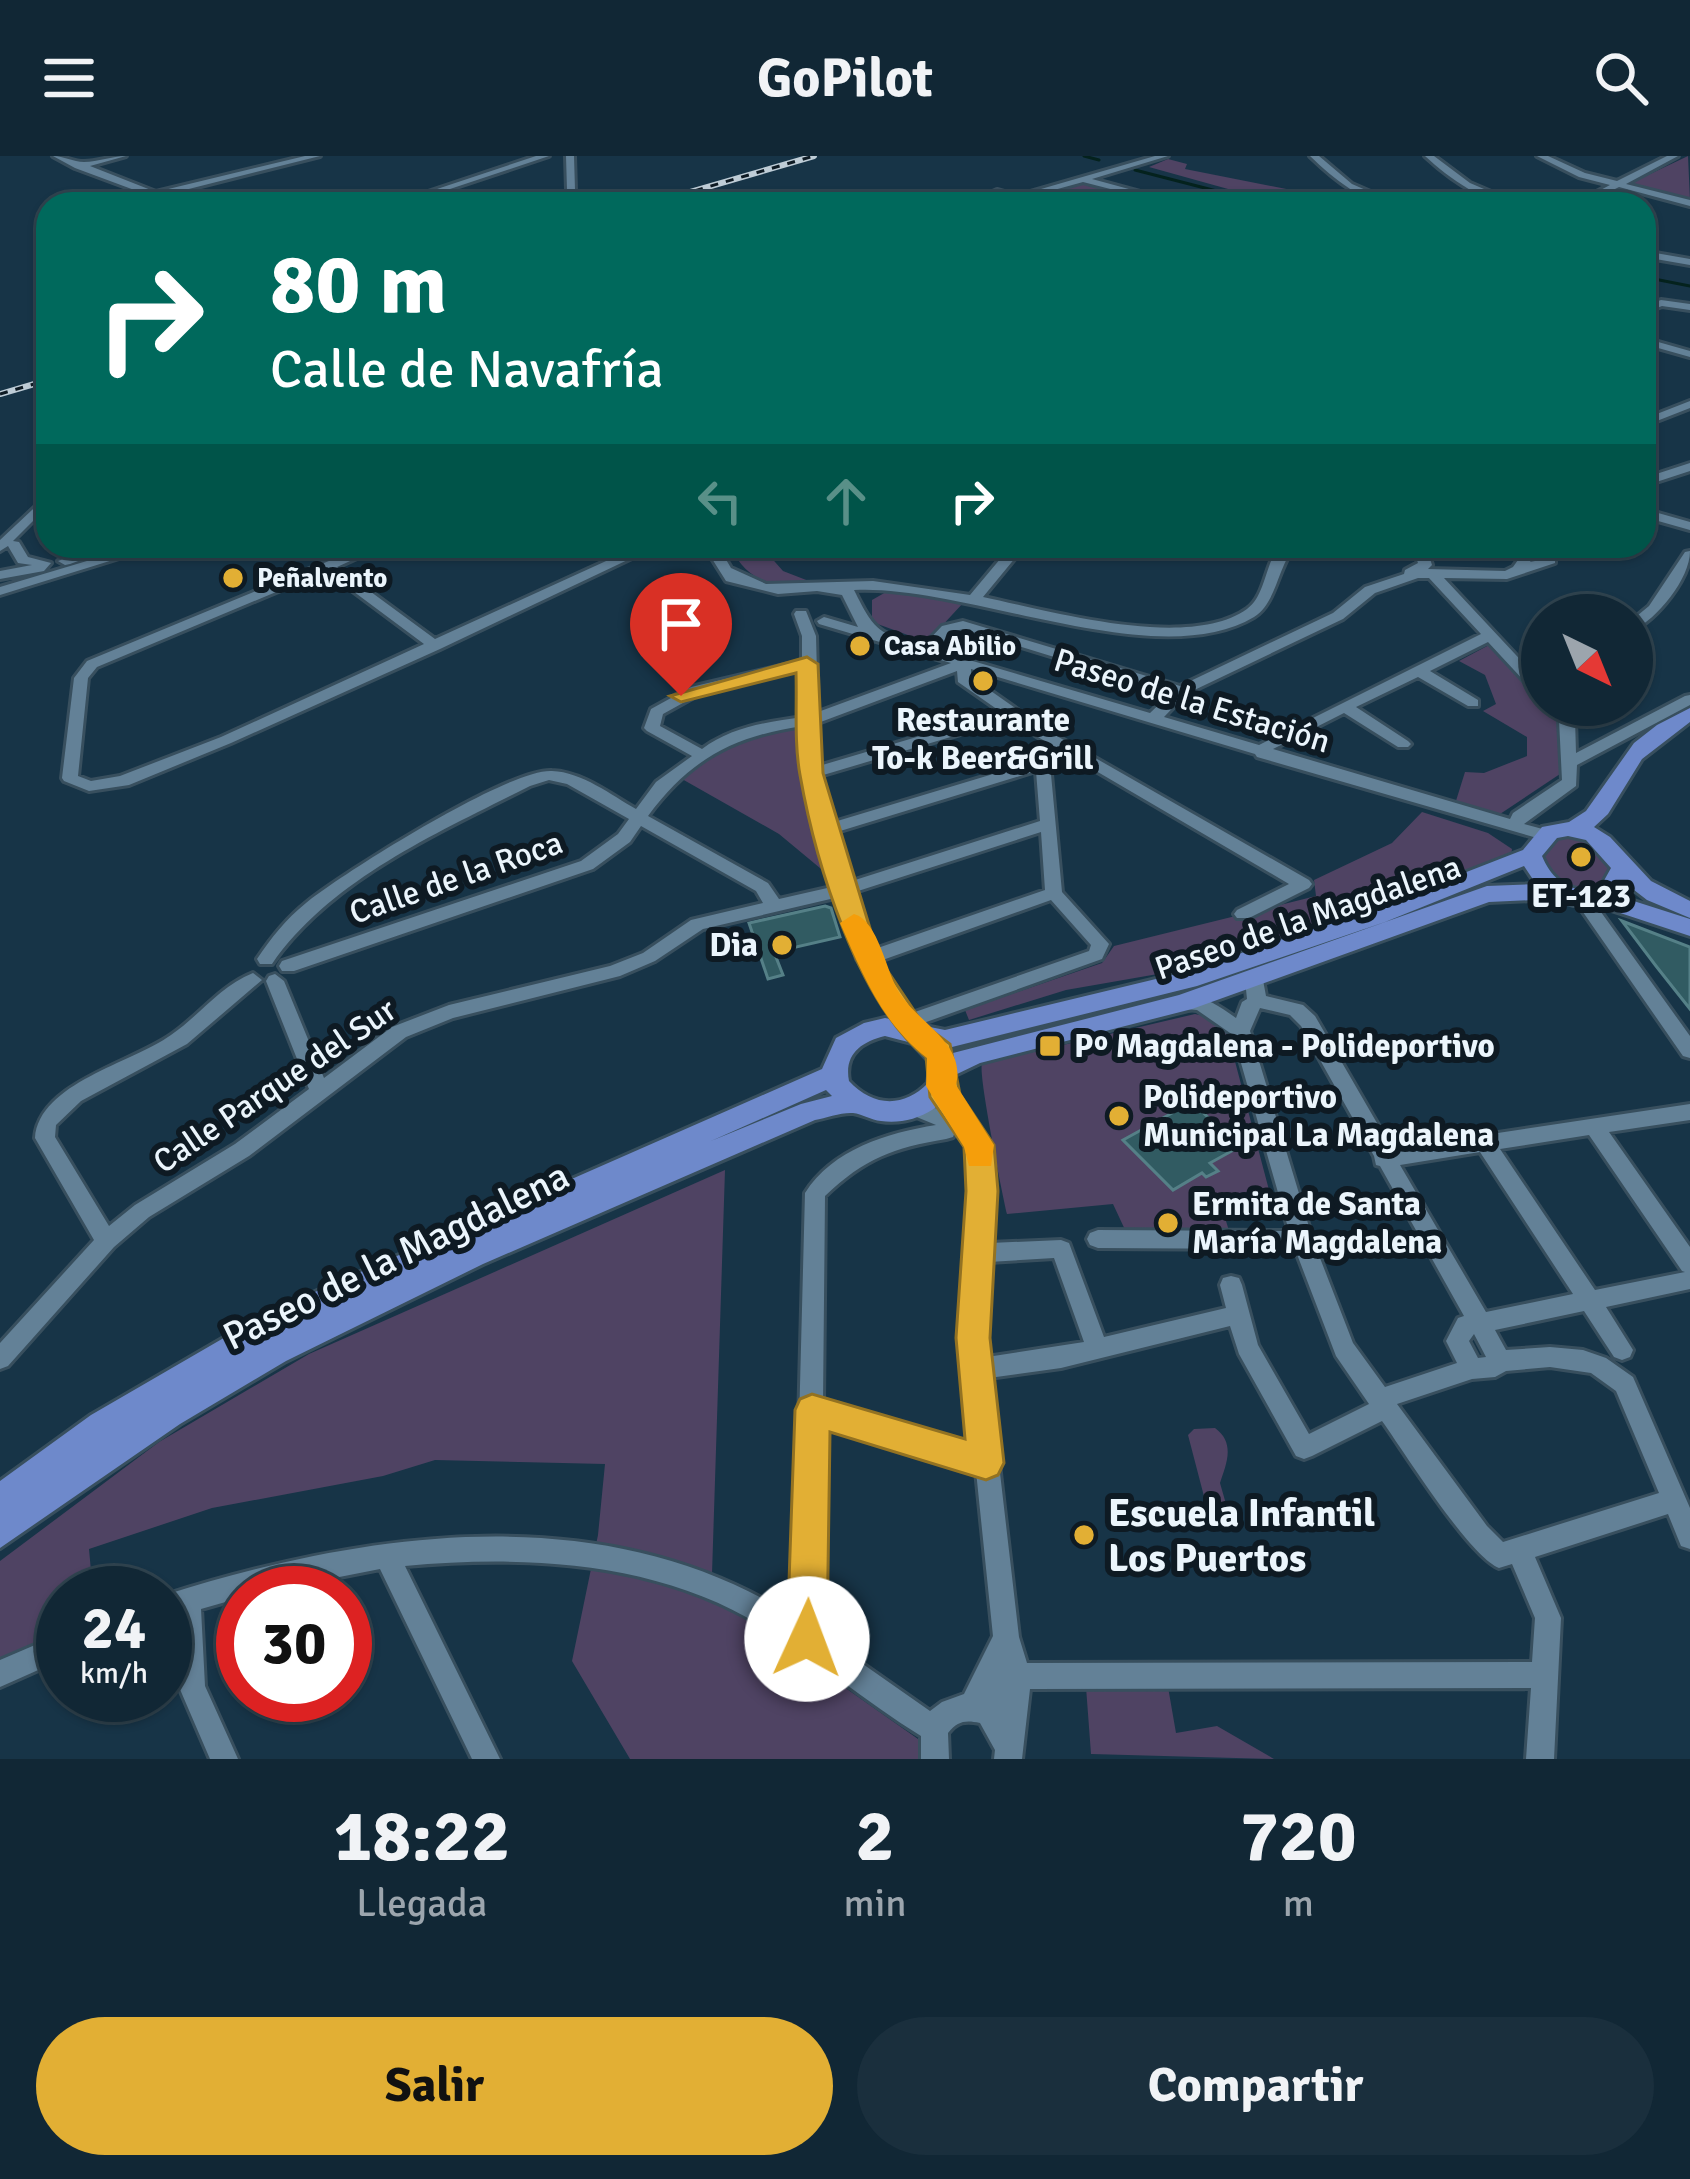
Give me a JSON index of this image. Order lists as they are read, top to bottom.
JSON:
{
  "streets": {
    "main road": ["Paseo de la Magdalena"],
    "street": ["Paseo de la Estación", "Calle de la Roca", "Calle Parque del Sur"]
  },
  "crossings": [
    ["Paseo de la Estación", "Calle de la Roca"],
    ["Paseo de la Estación", "Paseo de la Magdalena"],
    ["Calle de la Roca", "Calle Parque del Sur"]
  ],
  "places": {
    "other": [
      "Peñalvento",
      "Casa Abilio",
      "Restaurante To-k Beer&Grill",
      "ET-123",
      "Dia",
      "Polideportivo Municipal La Magdalena",
      "Ermita de Santa María Magdalena",
      "Escuela Infantil Los Puertos"
    ],
    "transit": ["Pº Magdalena - Polideportivo"]
  },
  "north": "bottom right",
  "page": {
    "header": "GoPilot",
    "turn": ["80 m", "Calle de Navafría"],
    "speed": "24 km/h",
    "limit": "30",
    "eta": [
      "18:22",
      "Llegada",
      "2",
      "min",
      "720",
      "m"
    ],
    "buttons": ["Salir", "Compartir"]
  }
}
